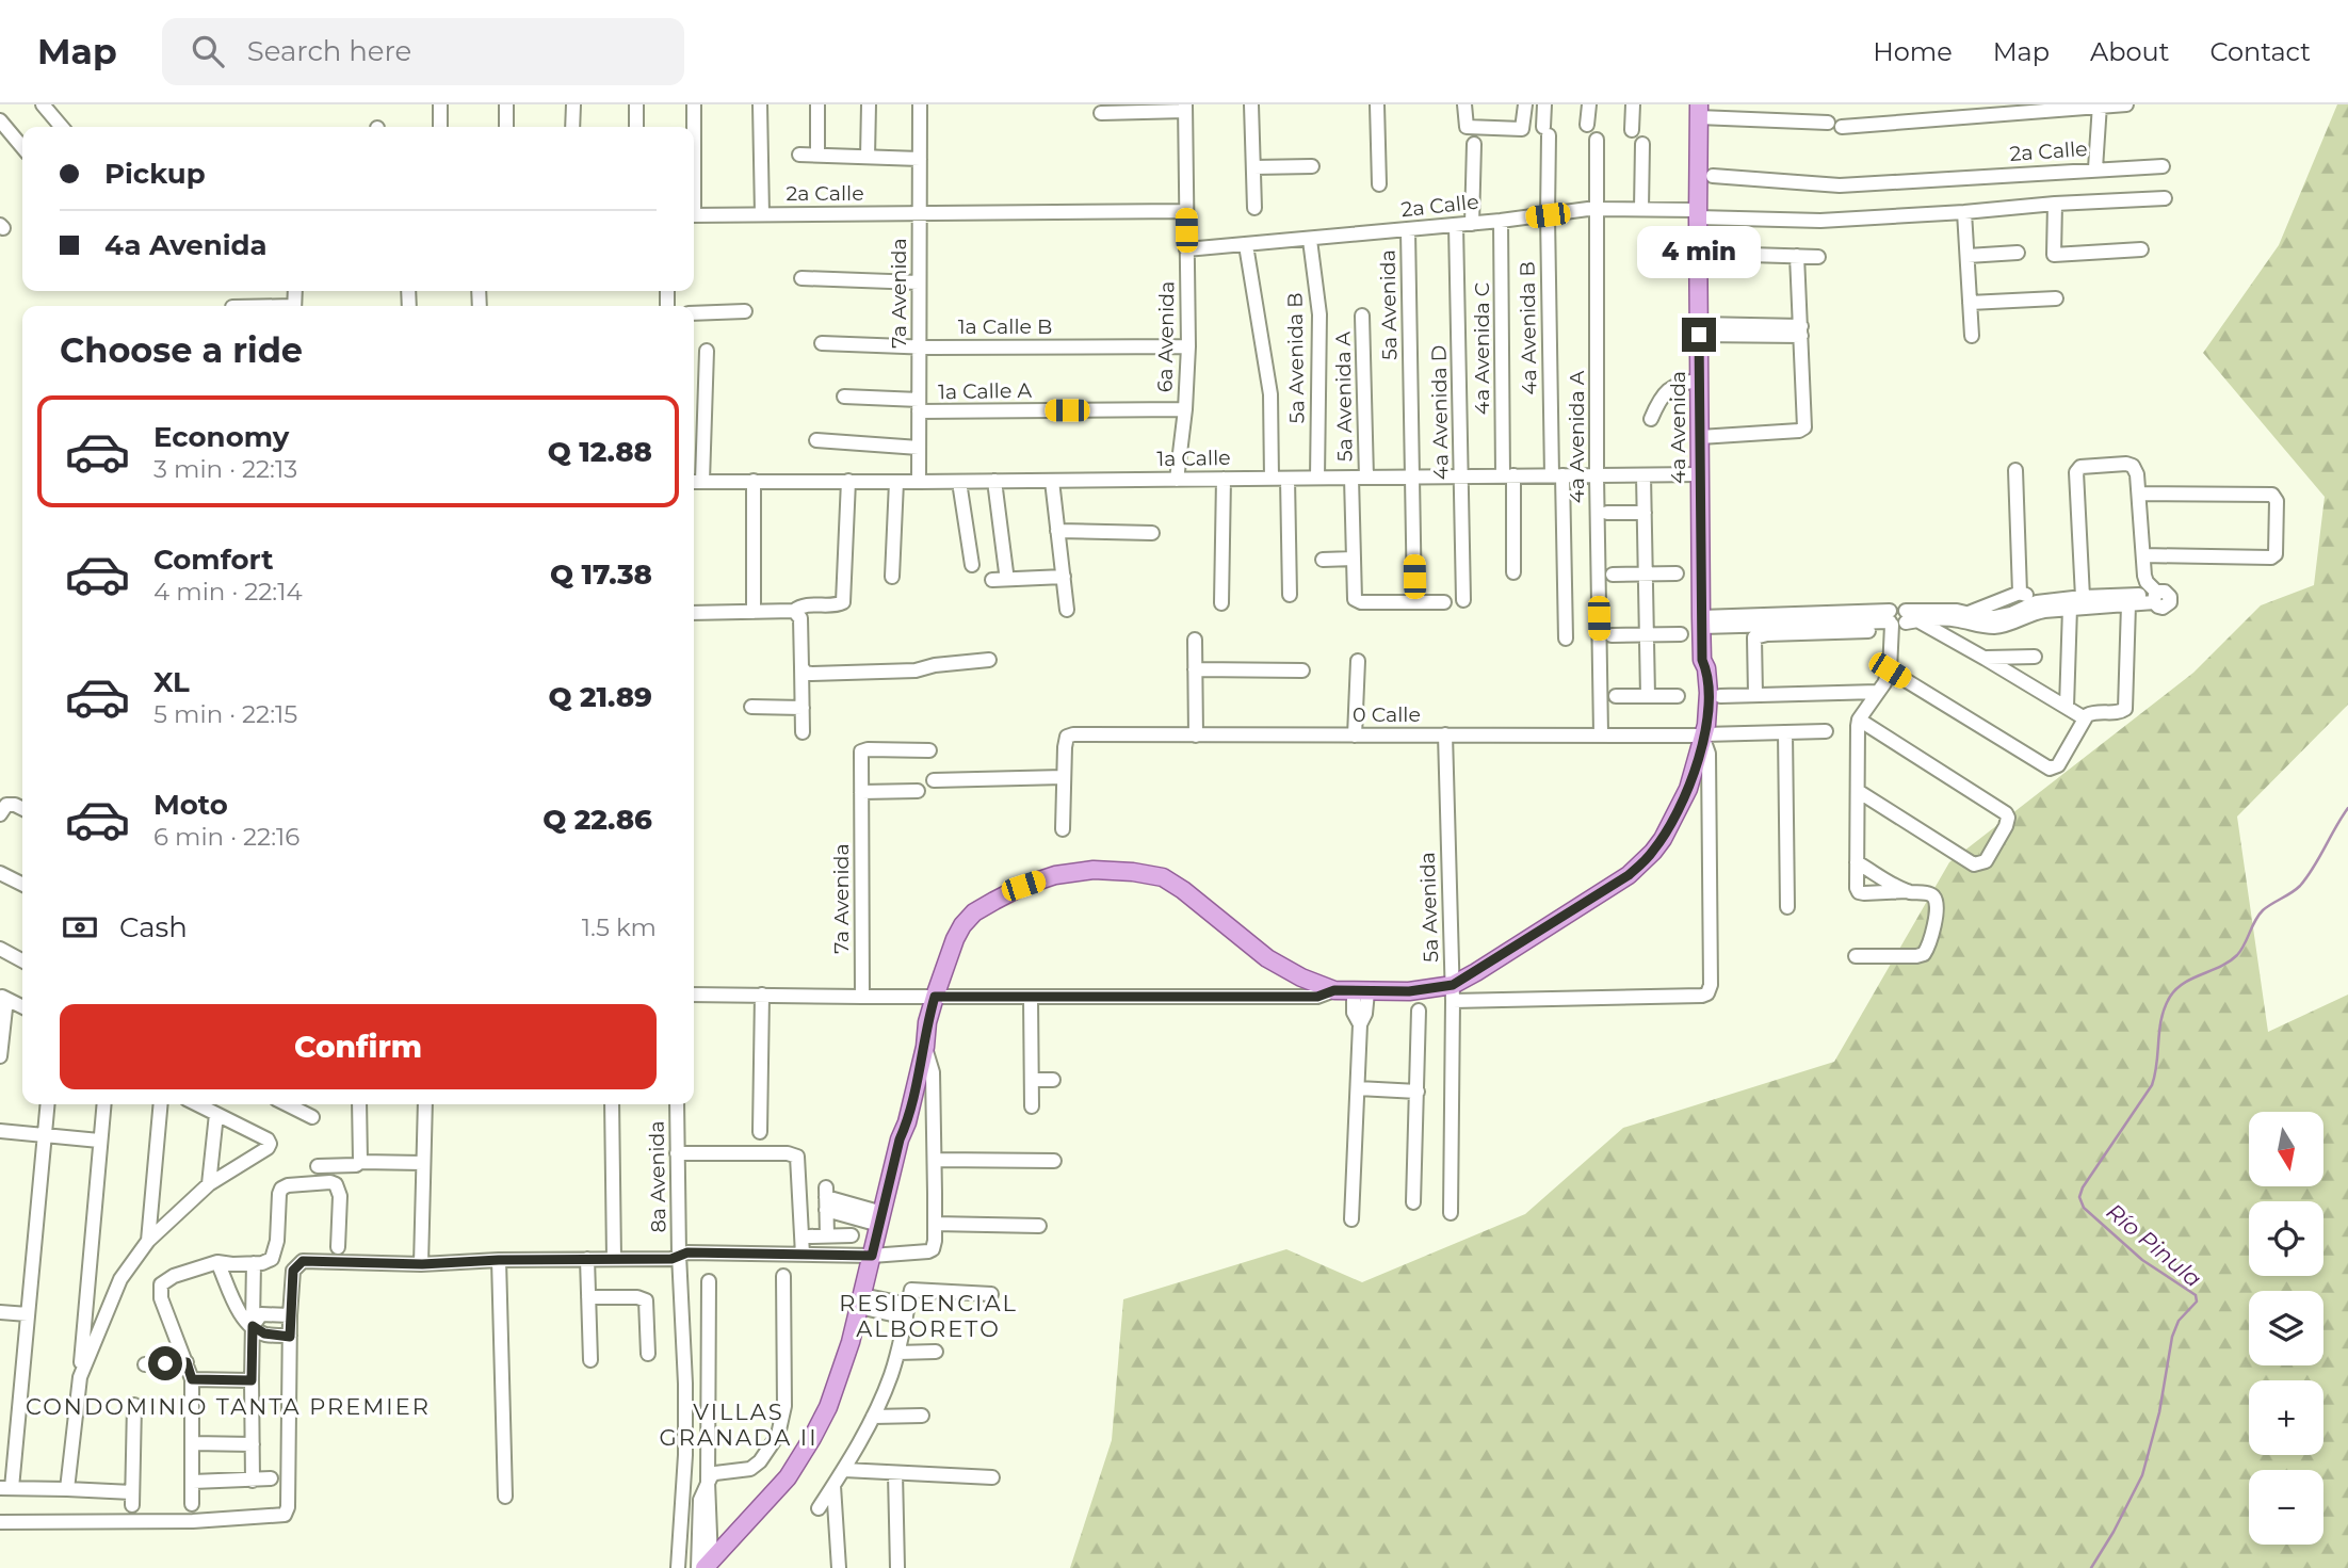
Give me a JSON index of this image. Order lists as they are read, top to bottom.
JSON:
{
  "streets": {
    "main road": ["4a Avenida"],
    "street": [
      "2a Calle",
      "7a Avenida",
      "5a Avenida",
      "1a Calle B",
      "4a Avenida B",
      "6a Avenida",
      "4a Avenida C",
      "5a Avenida B",
      "1a Calle A",
      "5a Avenida A",
      "4a Avenida D",
      "4a Avenida A",
      "1a Calle",
      "0 Calle",
      "8a Avenida"
    ]
  },
  "crossings": [
    ["2a Calle", "7a Avenida"],
    ["2a Calle", "5a Avenida"],
    ["2a Calle", "4a Avenida B"],
    ["2a Calle", "6a Avenida"],
    ["2a Calle", "4a Avenida C"],
    ["2a Calle", "5a Avenida B"],
    ["2a Calle", "4a Avenida D"],
    ["2a Calle", "4a Avenida"],
    ["2a Calle", "4a Avenida A"],
    ["7a Avenida", "1a Calle B"],
    ["7a Avenida", "1a Calle A"],
    ["7a Avenida", "1a Calle"],
    ["5a Avenida", "4a Avenida"],
    ["5a Avenida", "1a Calle"],
    ["5a Avenida", "0 Calle"],
    ["1a Calle B", "6a Avenida"],
    ["4a Avenida B", "1a Calle"],
    ["6a Avenida", "1a Calle A"],
    ["6a Avenida", "1a Calle"],
    ["4a Avenida C", "1a Calle"],
    ["5a Avenida B", "1a Calle"],
    ["5a Avenida A", "1a Calle"],
    ["4a Avenida D", "1a Calle"],
    ["4a Avenida", "1a Calle"],
    ["4a Avenida", "0 Calle"],
    ["4a Avenida A", "1a Calle"],
    ["4a Avenida A", "0 Calle"]
  ],
  "districts": ["RESIDENCIAL ALBORETO", "CONDOMINIO TANTA PREMIER", "VILLAS GRANADA II"],
  "water": ["Río Pinula"],
  "north": "bottom",
  "page": {
    "header": "Map",
    "search": "Search here",
    "nav": [
      "Home",
      "Map",
      "About",
      "Contact"
    ],
    "banner": ["Pickup", "4a Avenida"],
    "bubble": "4 min",
    "heading": "Choose a ride",
    "list": [
      {
        "name": "Economy",
        "note": "3 min · 22:13",
        "value": "Q 12.88"
      },
      {
        "name": "Comfort",
        "note": "4 min · 22:14",
        "value": "Q 17.38"
      },
      {
        "name": "XL",
        "note": "5 min · 22:15",
        "value": "Q 21.89"
      },
      {
        "name": "Moto",
        "note": "6 min · 22:16",
        "value": "Q 22.86"
      }
    ],
    "pay": ["Cash", "1.5 km"],
    "buttons": "Confirm",
    "map_buttons": ["+", "−"]
  }
}
